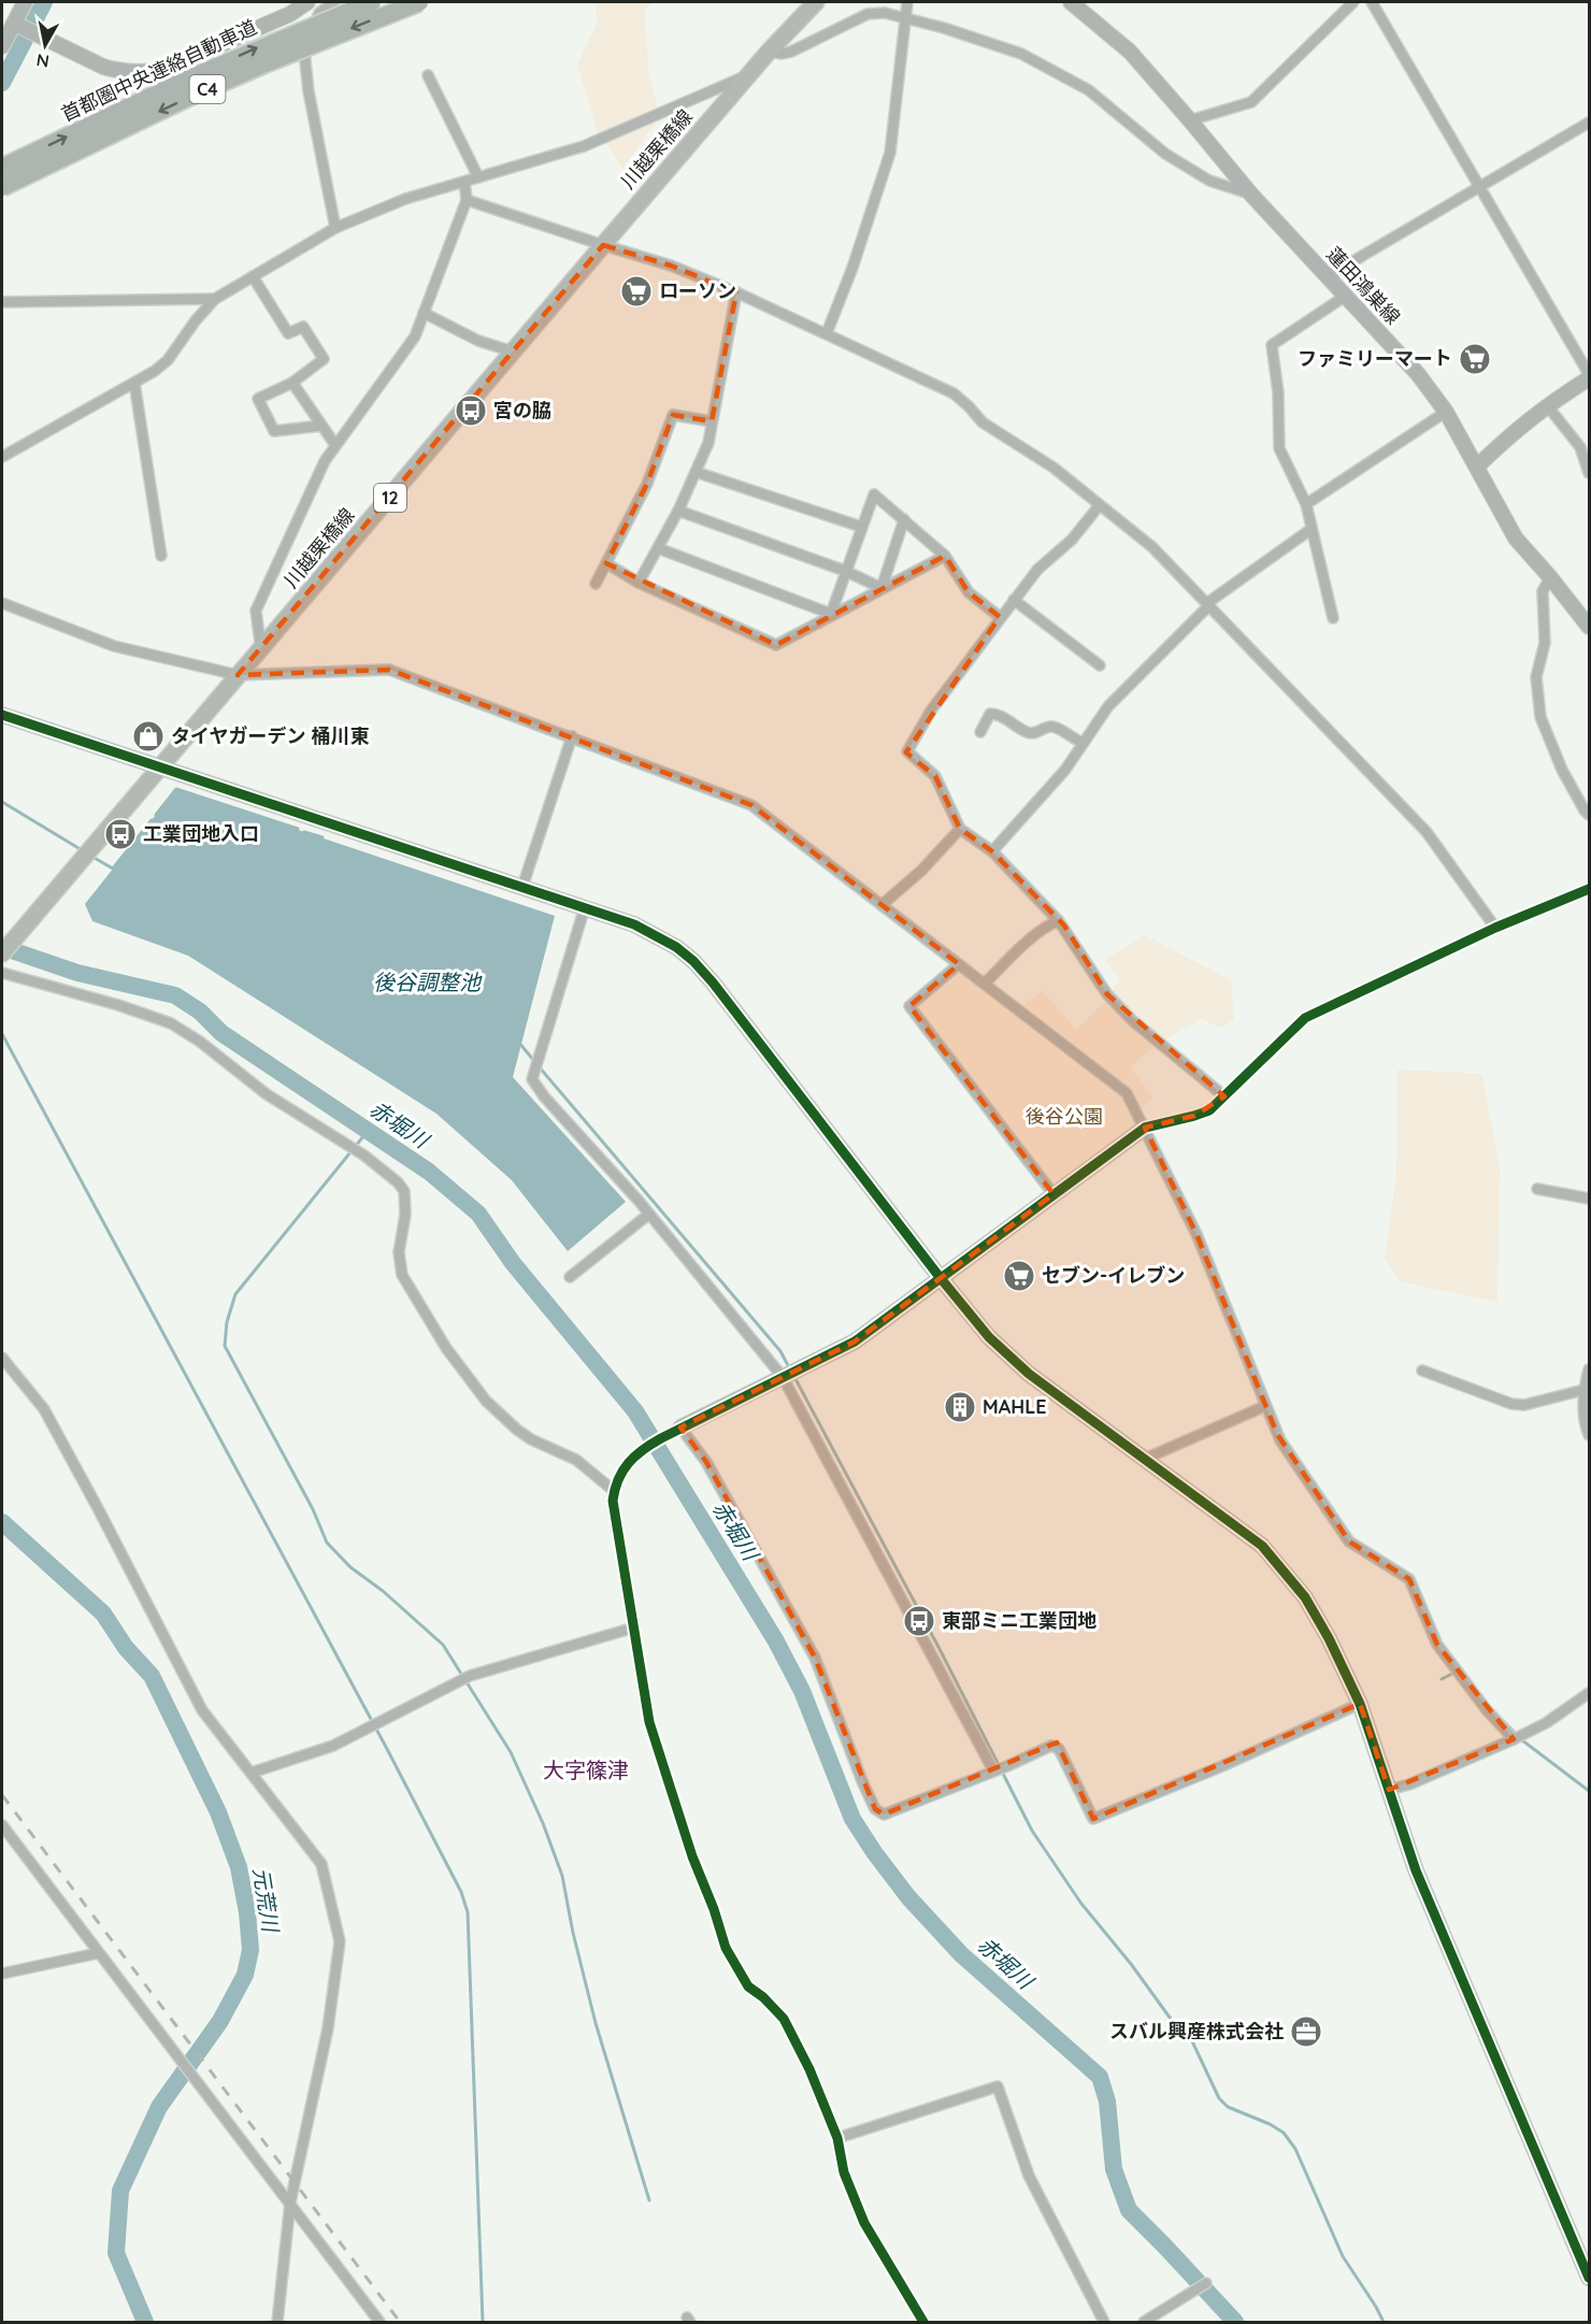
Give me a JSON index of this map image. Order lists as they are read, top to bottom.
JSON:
{
  "streets": {
    "highway": ["首都圏中央連絡自動車道", "C4"],
    "main road": ["川越栗橋線", "12"],
    "street": ["蓮田鴻巣線"]
  },
  "districts": ["大字篠津"],
  "water": ["後谷調整池", "赤堀川", "元荒川"],
  "parks": ["後谷公園"],
  "places": {
    "supermarket": ["ローソン", "ファミリーマート", "セブン-イレブン"],
    "bus stop": ["宮の脇", "工業団地入口", "東部ミニ工業団地"],
    "shop": ["タイヤガーデン 桶川東"],
    "building": ["MAHLE"],
    "office": ["スバル興産株式会社"]
  },
  "north": "bottom"
}
